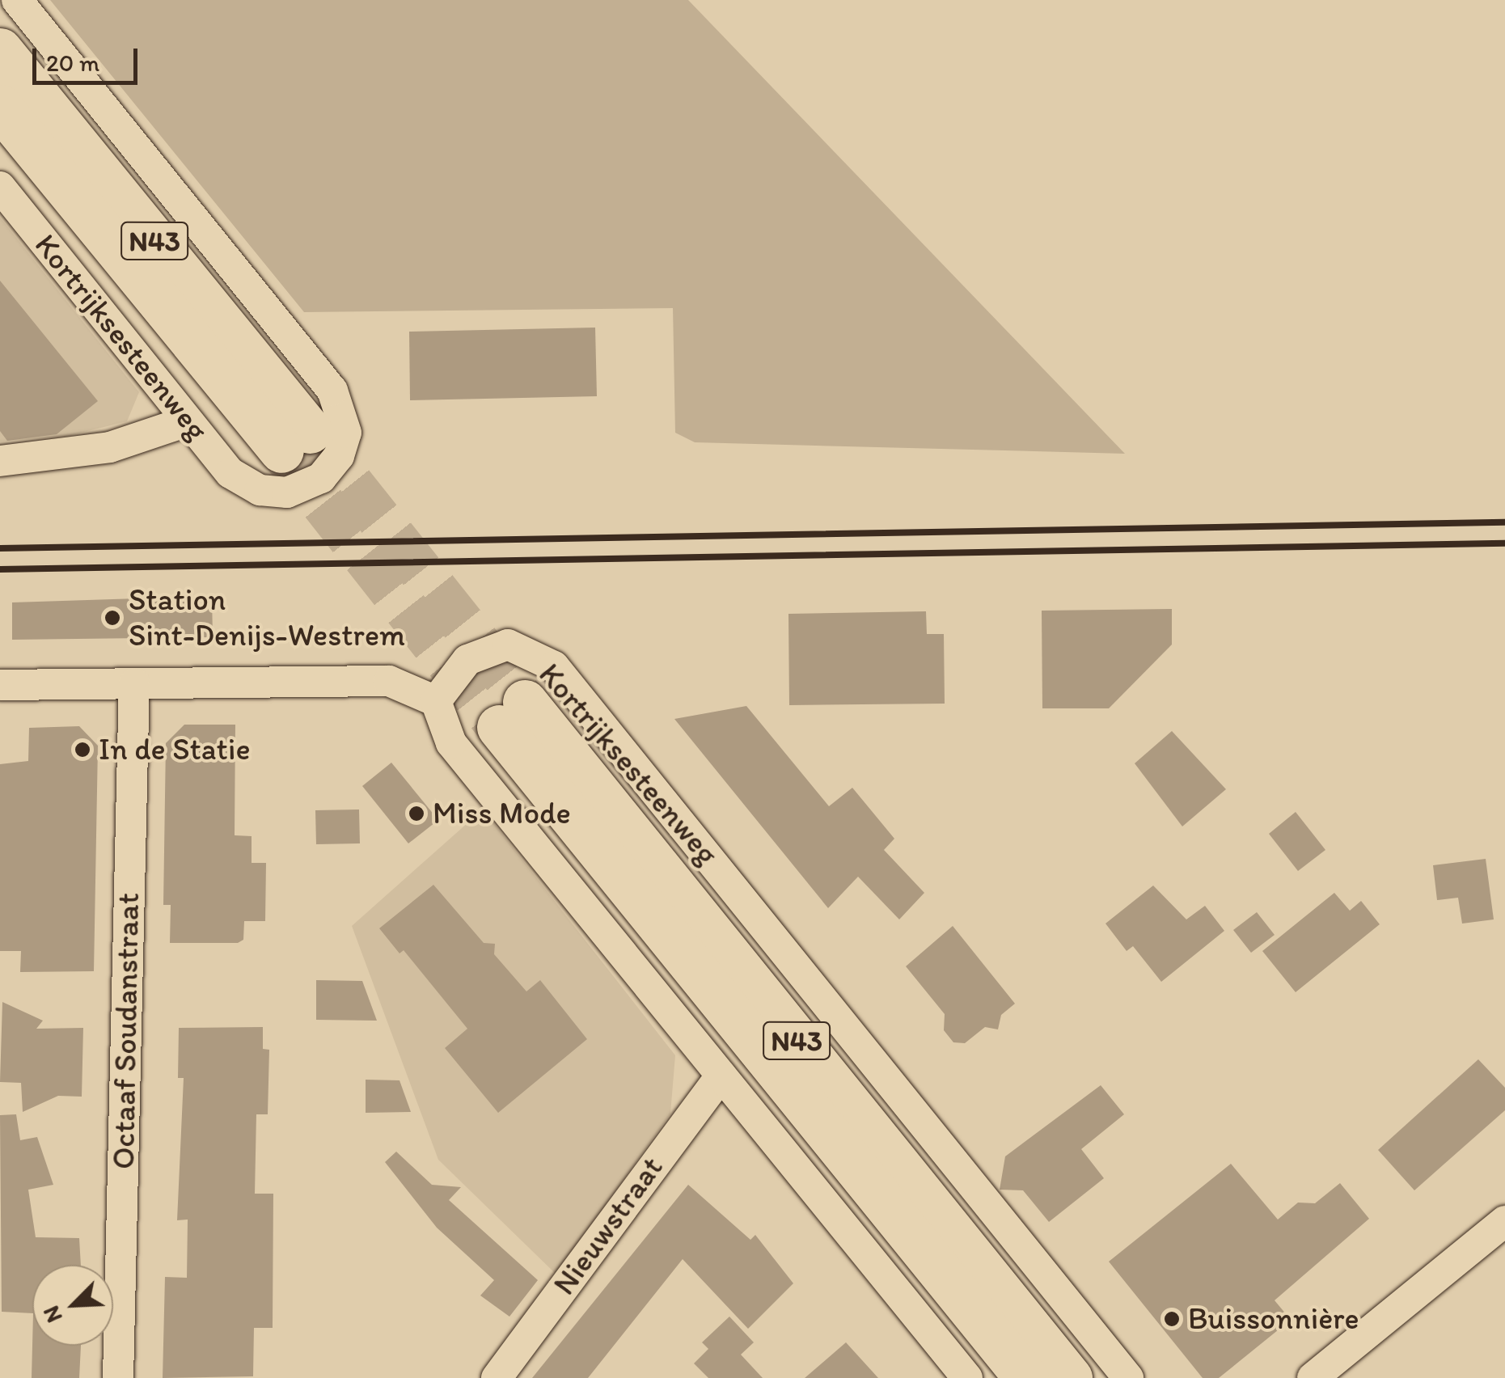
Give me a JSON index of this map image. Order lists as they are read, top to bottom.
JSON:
{
  "streets": {
    "main road": ["N43", "Kortrijksesteenweg"],
    "street": ["Octaaf Soudanstraat", "Nieuwstraat"]
  },
  "places": [
    "Station Sint-Denijs-Westrem",
    "In de Statie",
    "Miss Mode",
    "Buissonnière"
  ],
  "scale_bar": "20 m",
  "north": "bottom left"
}
